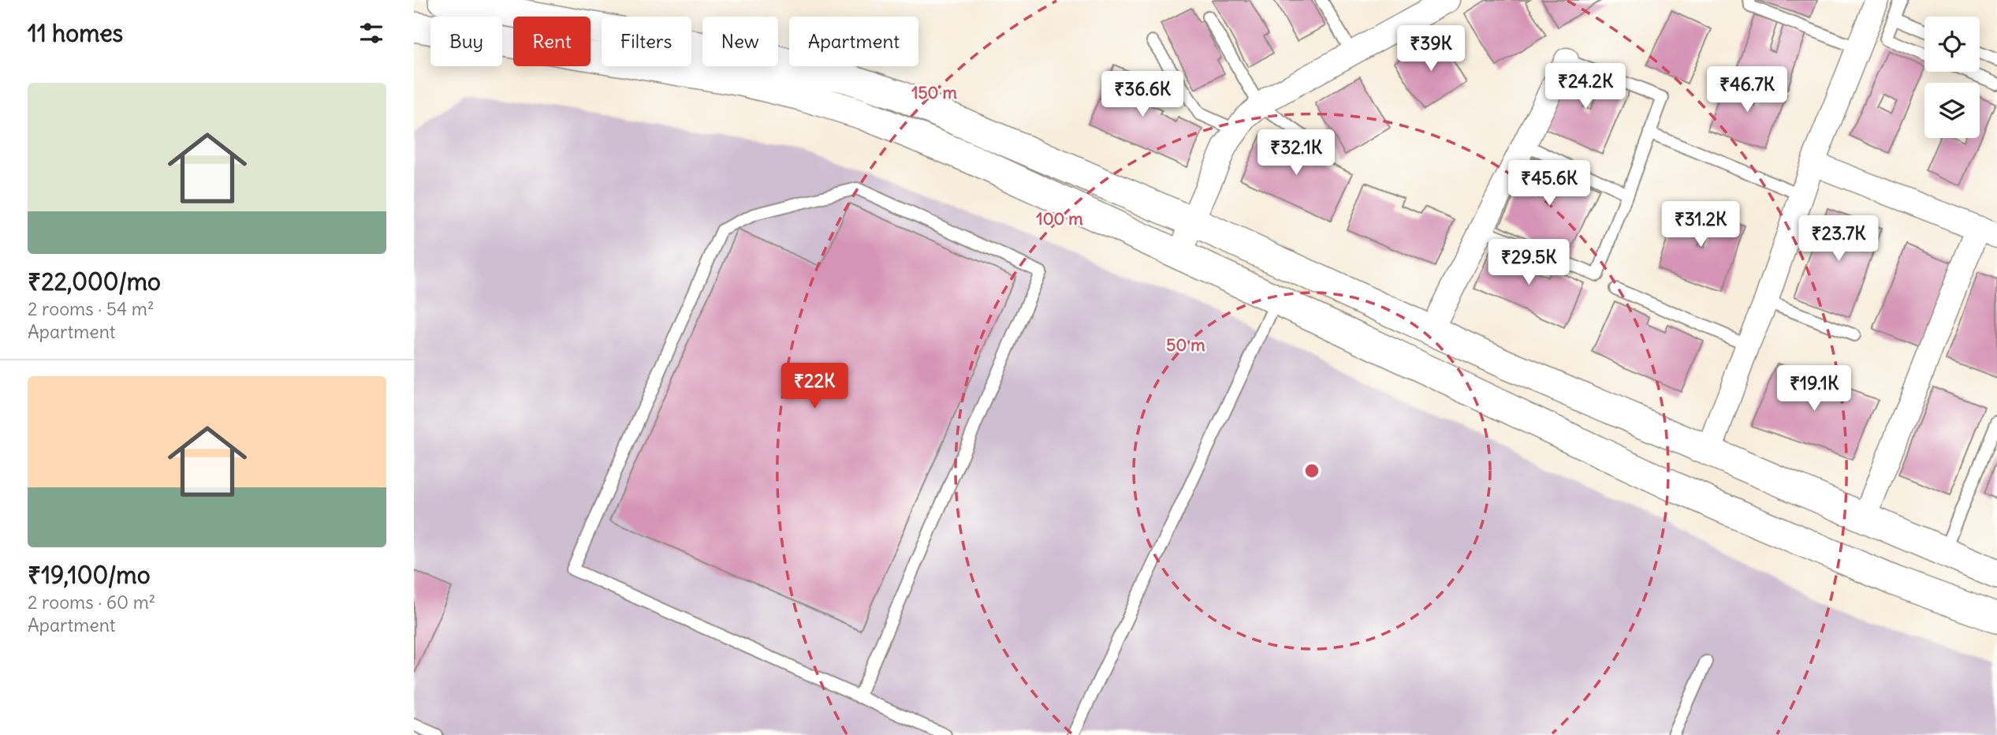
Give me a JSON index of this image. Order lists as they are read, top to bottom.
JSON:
{
  "page": {
    "heading": "11 homes",
    "chip": [
      "Buy",
      "Rent",
      "Filters",
      "New",
      "Apartment"
    ],
    "price": [
      "₹39K",
      "₹24.2K",
      "₹46.7K",
      "₹36.6K",
      "₹32.1K",
      "₹45.6K",
      "₹31.2K",
      "₹23.7K",
      "₹29.5K",
      "₹22K",
      "₹19.1K"
    ],
    "list": [
      {
        "name": "₹22,000/mo",
        "note": "2 rooms · 54 m² · Apartment"
      },
      {
        "name": "₹19,100/mo",
        "note": "2 rooms · 60 m² · Apartment"
      }
    ]
  },
  "rings": ["150 m", "100 m", "50 m"]
}
